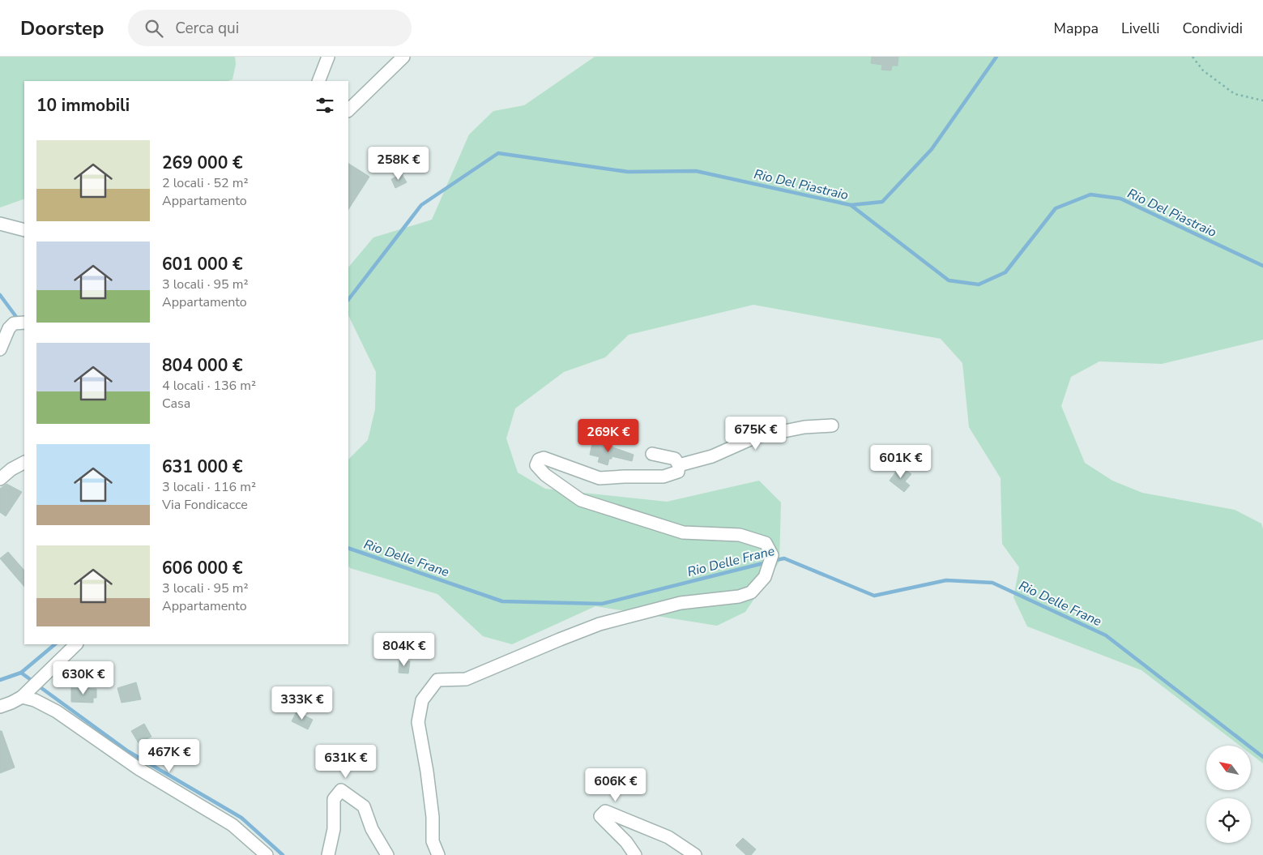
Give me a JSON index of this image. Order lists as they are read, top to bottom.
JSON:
{
  "water": ["Rio Del Piastraio", "Rio Delle Frane"],
  "north": "top left",
  "page": {
    "header": "Doorstep",
    "search": "Cerca qui",
    "nav": ["Mappa", "Livelli", "Condividi"],
    "heading": "10 immobili",
    "list": [
      {
        "name": "269 000 €",
        "note": "2 locali · 52 m² · Appartamento"
      },
      {
        "name": "601 000 €",
        "note": "3 locali · 95 m² · Appartamento"
      },
      {
        "name": "804 000 €",
        "note": "4 locali · 136 m² · Casa"
      },
      {
        "name": "631 000 €",
        "note": "3 locali · 116 m² · Via Fondicacce"
      },
      {
        "name": "606 000 €",
        "note": "3 locali · 95 m² · Appartamento"
      }
    ],
    "price": [
      "258K €",
      "675K €",
      "269K €",
      "601K €",
      "804K €",
      "630K €",
      "333K €",
      "467K €",
      "631K €",
      "606K €"
    ]
  }
}
